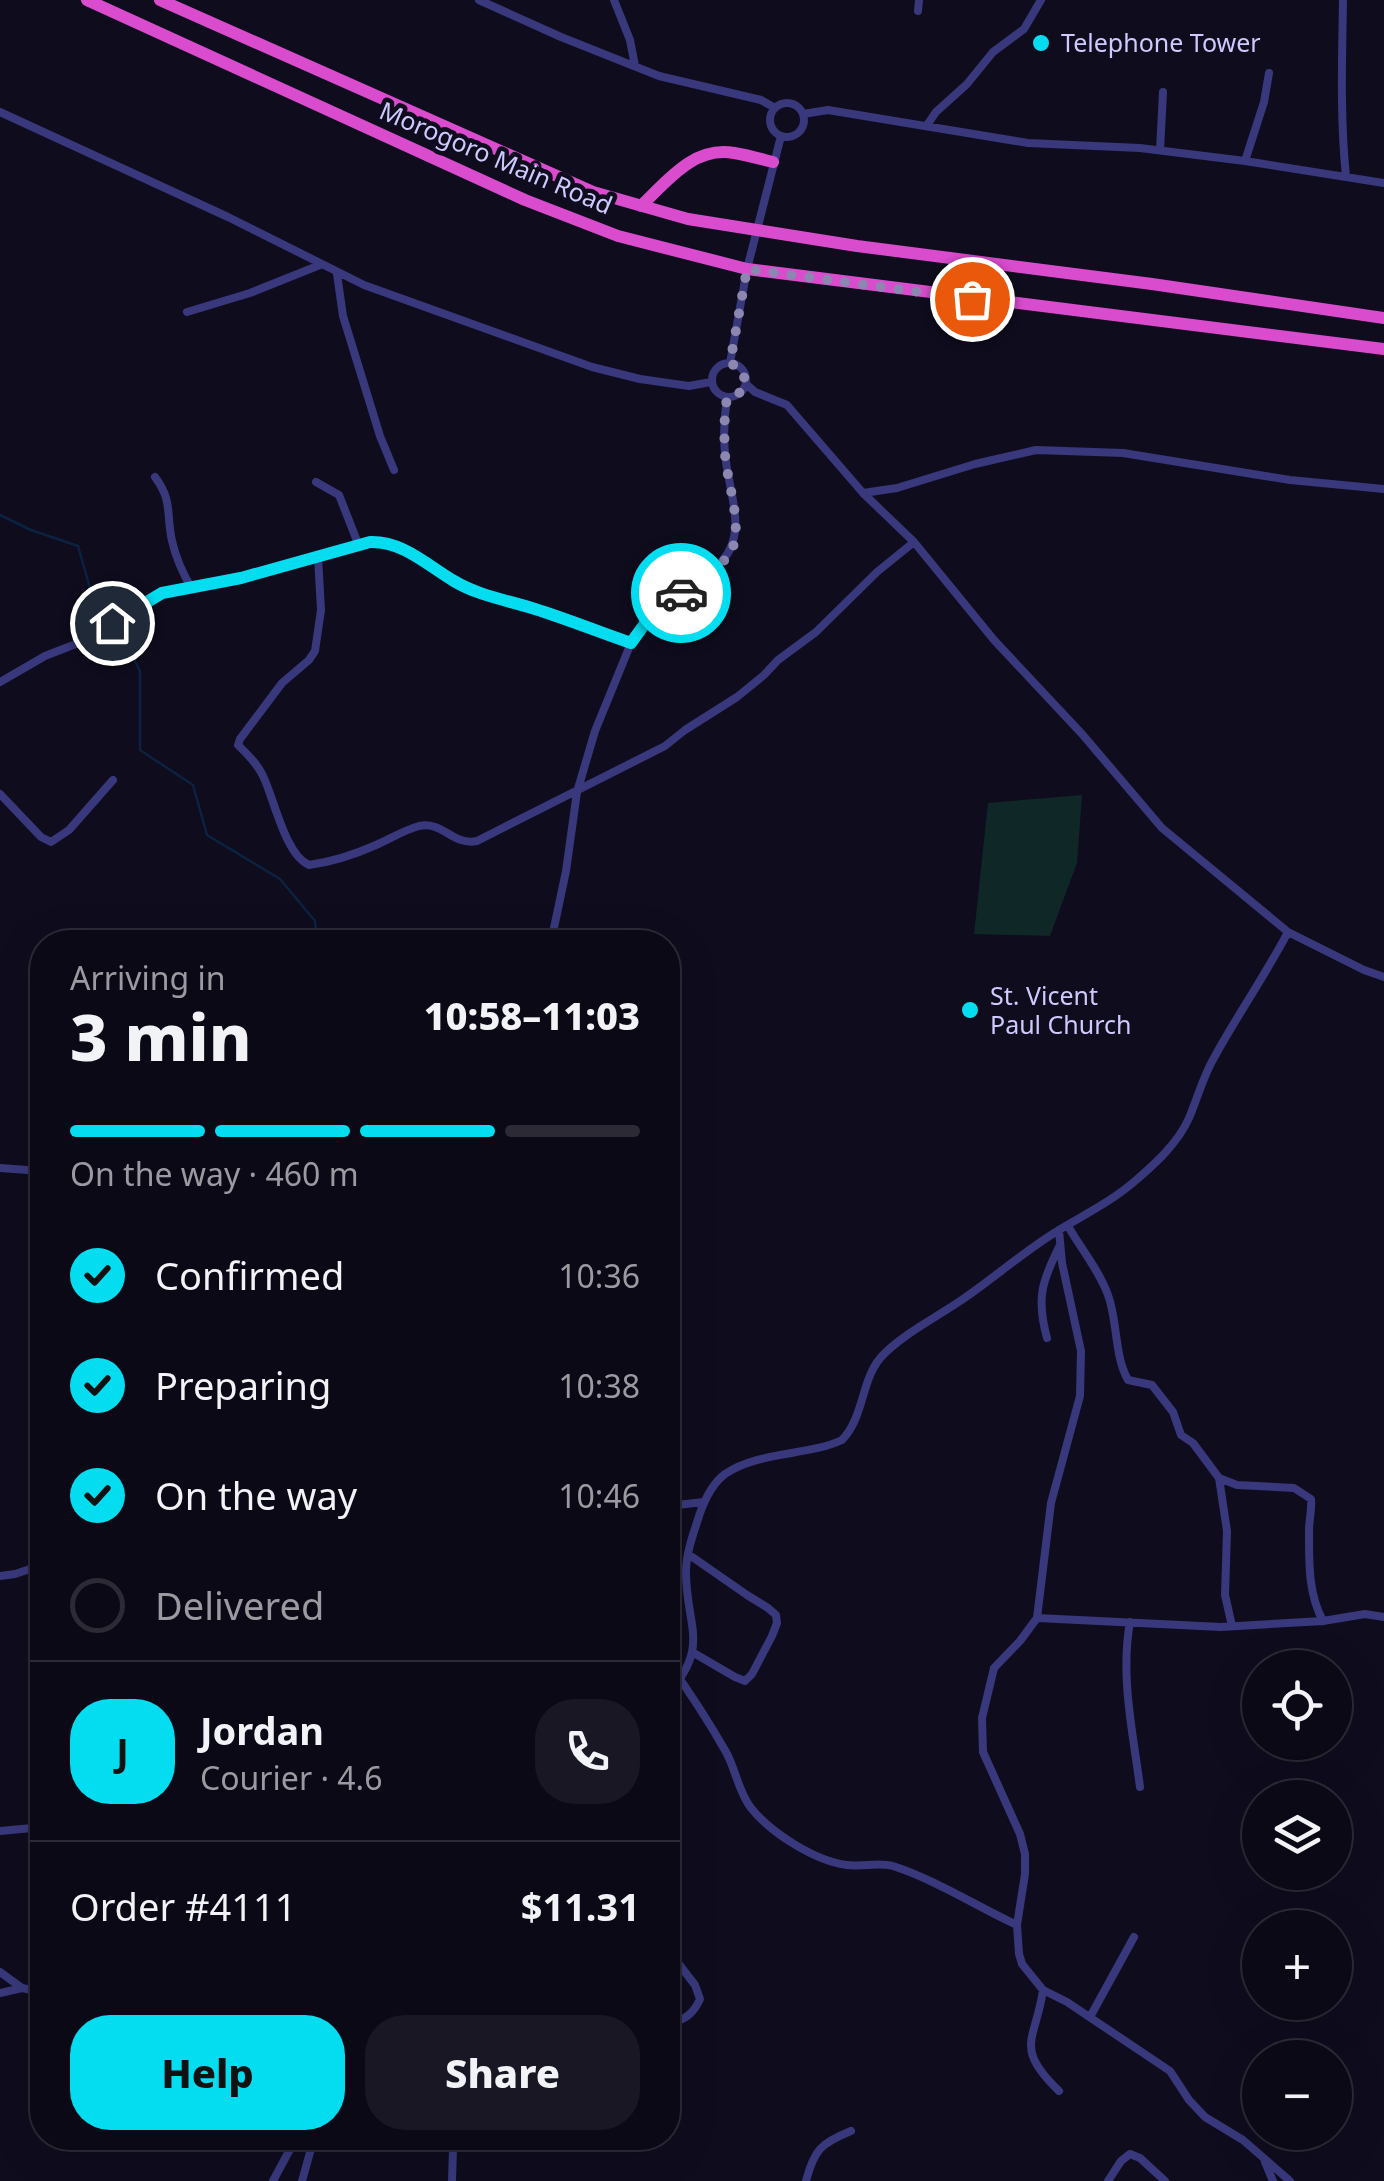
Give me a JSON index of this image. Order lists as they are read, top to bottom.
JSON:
{
  "streets": {
    "highway": ["Morogoro Main Road"]
  },
  "places": ["Telephone Tower", "St. Vicent Paul Church"],
  "page": {
    "heading": ["3 min", "Arriving in", "10:58–11:03"],
    "panel": [
      "Jordan",
      "Courier · 4.6",
      "Order #4111",
      "$11.31"
    ],
    "bar": "On the way · 460 m",
    "list": [
      ["Confirmed", "10:36"],
      ["Preparing", "10:38"],
      ["On the way", "10:46"],
      "Delivered"
    ],
    "map_buttons": ["+", "−"],
    "round": "J",
    "buttons": ["Help", "Share"]
  }
}
